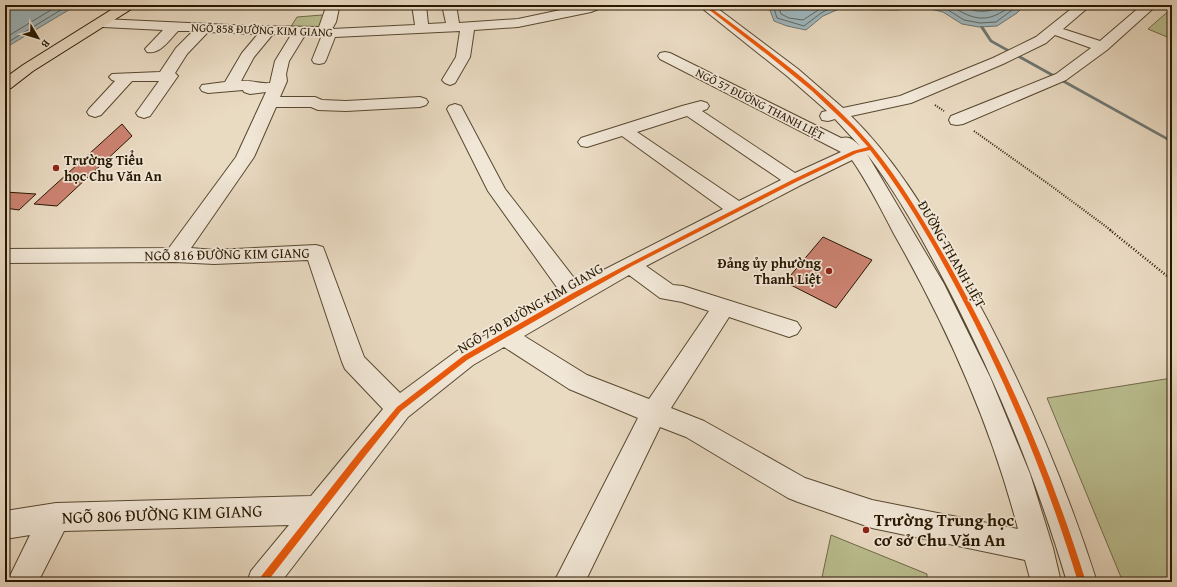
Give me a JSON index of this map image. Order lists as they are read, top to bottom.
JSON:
{
  "streets": {
    "street": [
      "NGÕ 858 ĐƯỜNG KIM GIANG",
      "NGÕ 57 ĐƯỜNG THANH LIỆT",
      "NGÕ 816 ĐƯỜNG KIM GIANG",
      "ĐƯỜNG THANH LIỆT",
      "NGÕ 750 ĐƯỜNG KIM GIANG",
      "NGÕ 806 ĐƯỜNG KIM GIANG"
    ]
  },
  "crossings": [
    ["NGÕ 57 ĐƯỜNG THANH LIỆT", "ĐƯỜNG THANH LIỆT"],
    ["NGÕ 57 ĐƯỜNG THANH LIỆT", "NGÕ 750 ĐƯỜNG KIM GIANG"],
    ["NGÕ 816 ĐƯỜNG KIM GIANG", "NGÕ 750 ĐƯỜNG KIM GIANG"],
    ["ĐƯỜNG THANH LIỆT", "NGÕ 750 ĐƯỜNG KIM GIANG"],
    ["NGÕ 750 ĐƯỜNG KIM GIANG", "NGÕ 806 ĐƯỜNG KIM GIANG"]
  ],
  "places": ["Trường Tiểu học Chu Văn An", "Đảng ủy phường Thanh Liệt", "Trường Trung học cơ sở Chu Văn An"],
  "north": "bottom right"
}
